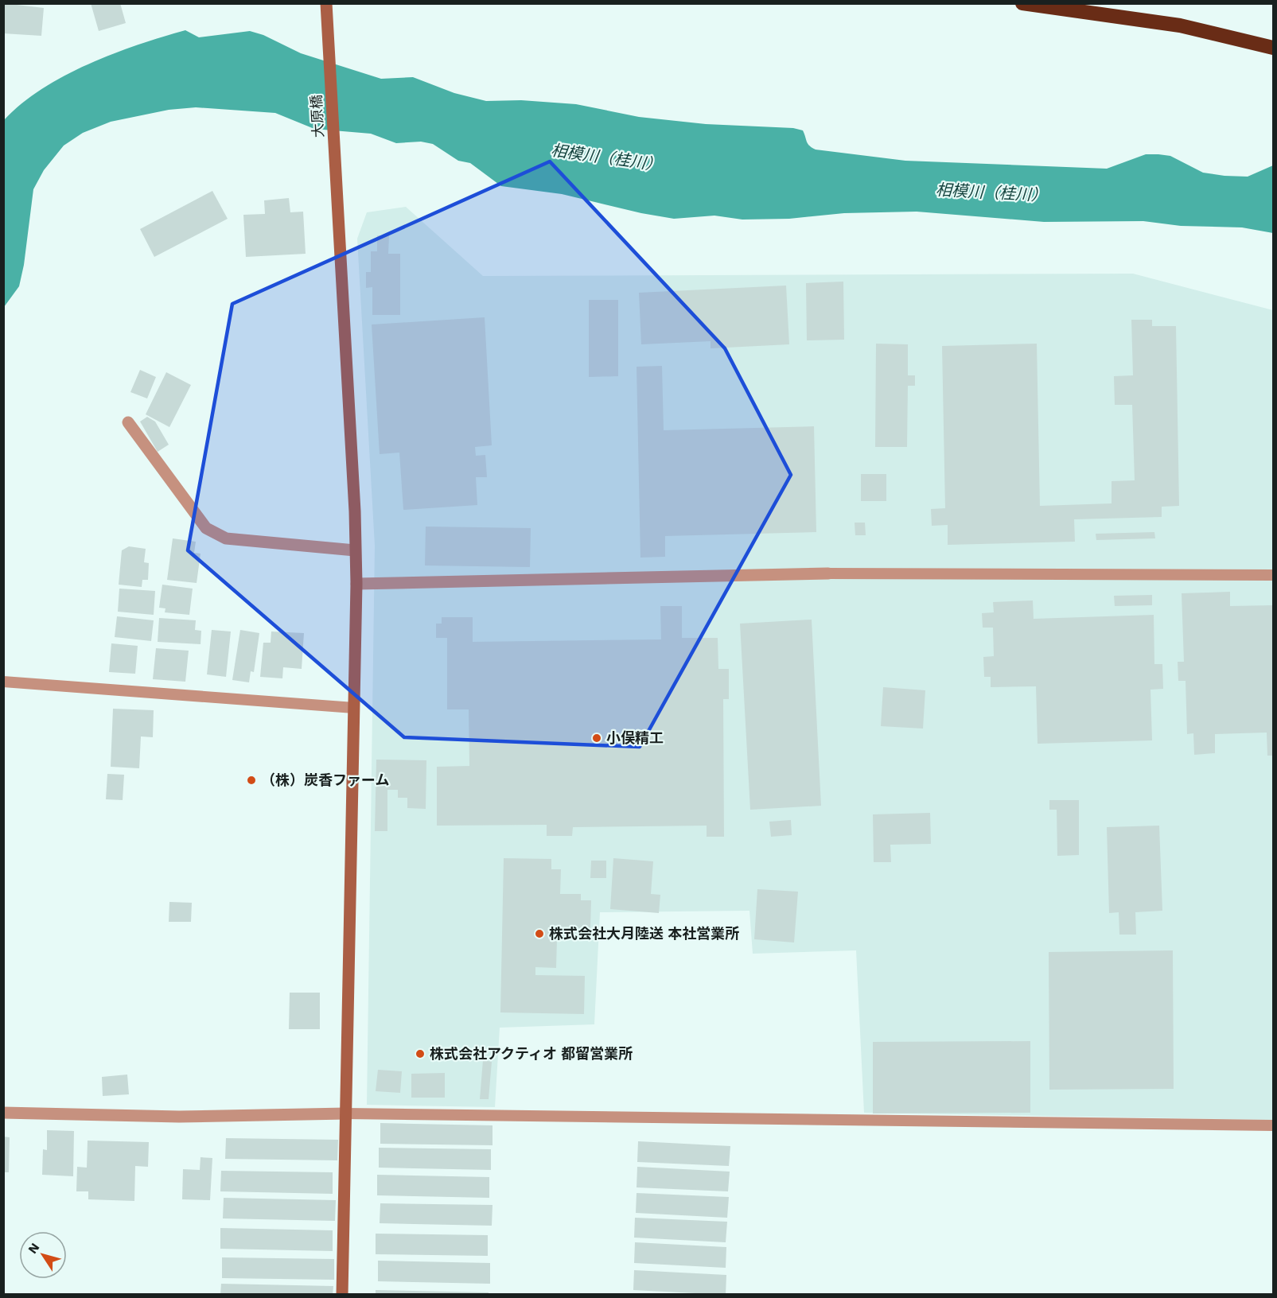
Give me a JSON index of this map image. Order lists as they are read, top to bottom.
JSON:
{
  "streets": {
    "street": ["大原橋"]
  },
  "water": ["相模川（桂川）"],
  "places": [
    "小俣精工",
    "（株）炭香ファーム",
    "株式会社大月陸送 本社営業所",
    "株式会社アクティオ 都留営業所"
  ],
  "north": "top left"
}
